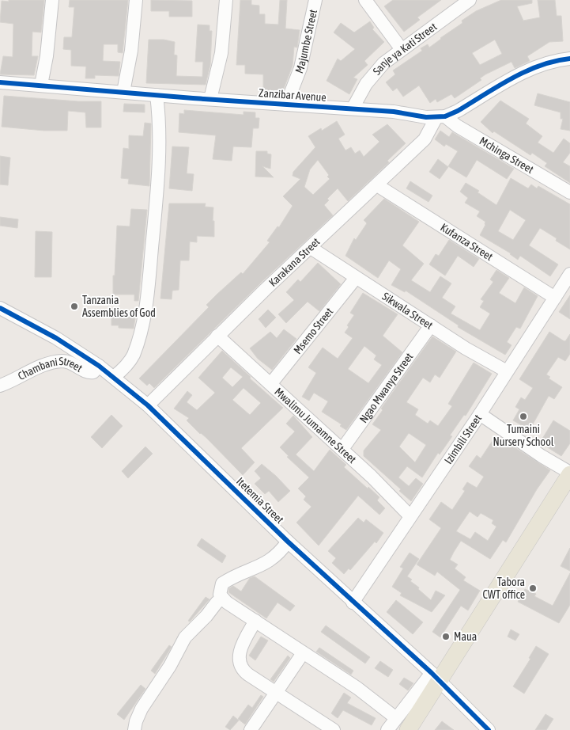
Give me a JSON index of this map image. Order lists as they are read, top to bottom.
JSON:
{
  "streets": {
    "street": [
      "Majumbe Street",
      "Sanje ya Kati Street",
      "Zanzibar Avenue",
      "Mchinga Street",
      "Kufanza Street",
      "Karakana Street",
      "Sikwala Street",
      "Msemo Street",
      "Chambani Street",
      "Ngao Mwanya Street",
      "Mwalimu Jumamne Street",
      "Izimbili Street",
      "Itetemia Street"
    ]
  },
  "crossings": [
    ["Majumbe Street", "Zanzibar Avenue"],
    ["Sanje ya Kati Street", "Zanzibar Avenue"],
    ["Zanzibar Avenue", "Mchinga Street"],
    ["Zanzibar Avenue", "Karakana Street"],
    ["Mchinga Street", "Karakana Street"],
    ["Kufanza Street", "Karakana Street"],
    ["Kufanza Street", "Izimbili Street"],
    ["Karakana Street", "Sikwala Street"],
    ["Karakana Street", "Mwalimu Jumamne Street"],
    ["Karakana Street", "Itetemia Street"],
    ["Sikwala Street", "Msemo Street"],
    ["Sikwala Street", "Ngao Mwanya Street"],
    ["Sikwala Street", "Izimbili Street"],
    ["Msemo Street", "Mwalimu Jumamne Street"],
    ["Chambani Street", "Itetemia Street"],
    ["Ngao Mwanya Street", "Mwalimu Jumamne Street"],
    ["Mwalimu Jumamne Street", "Izimbili Street"],
    ["Izimbili Street", "Itetemia Street"]
  ],
  "places": [
    "Tanzania Assemblies of God",
    "Tumaini Nursery School",
    "Tabora CWT office",
    "Maua"
  ]
}
